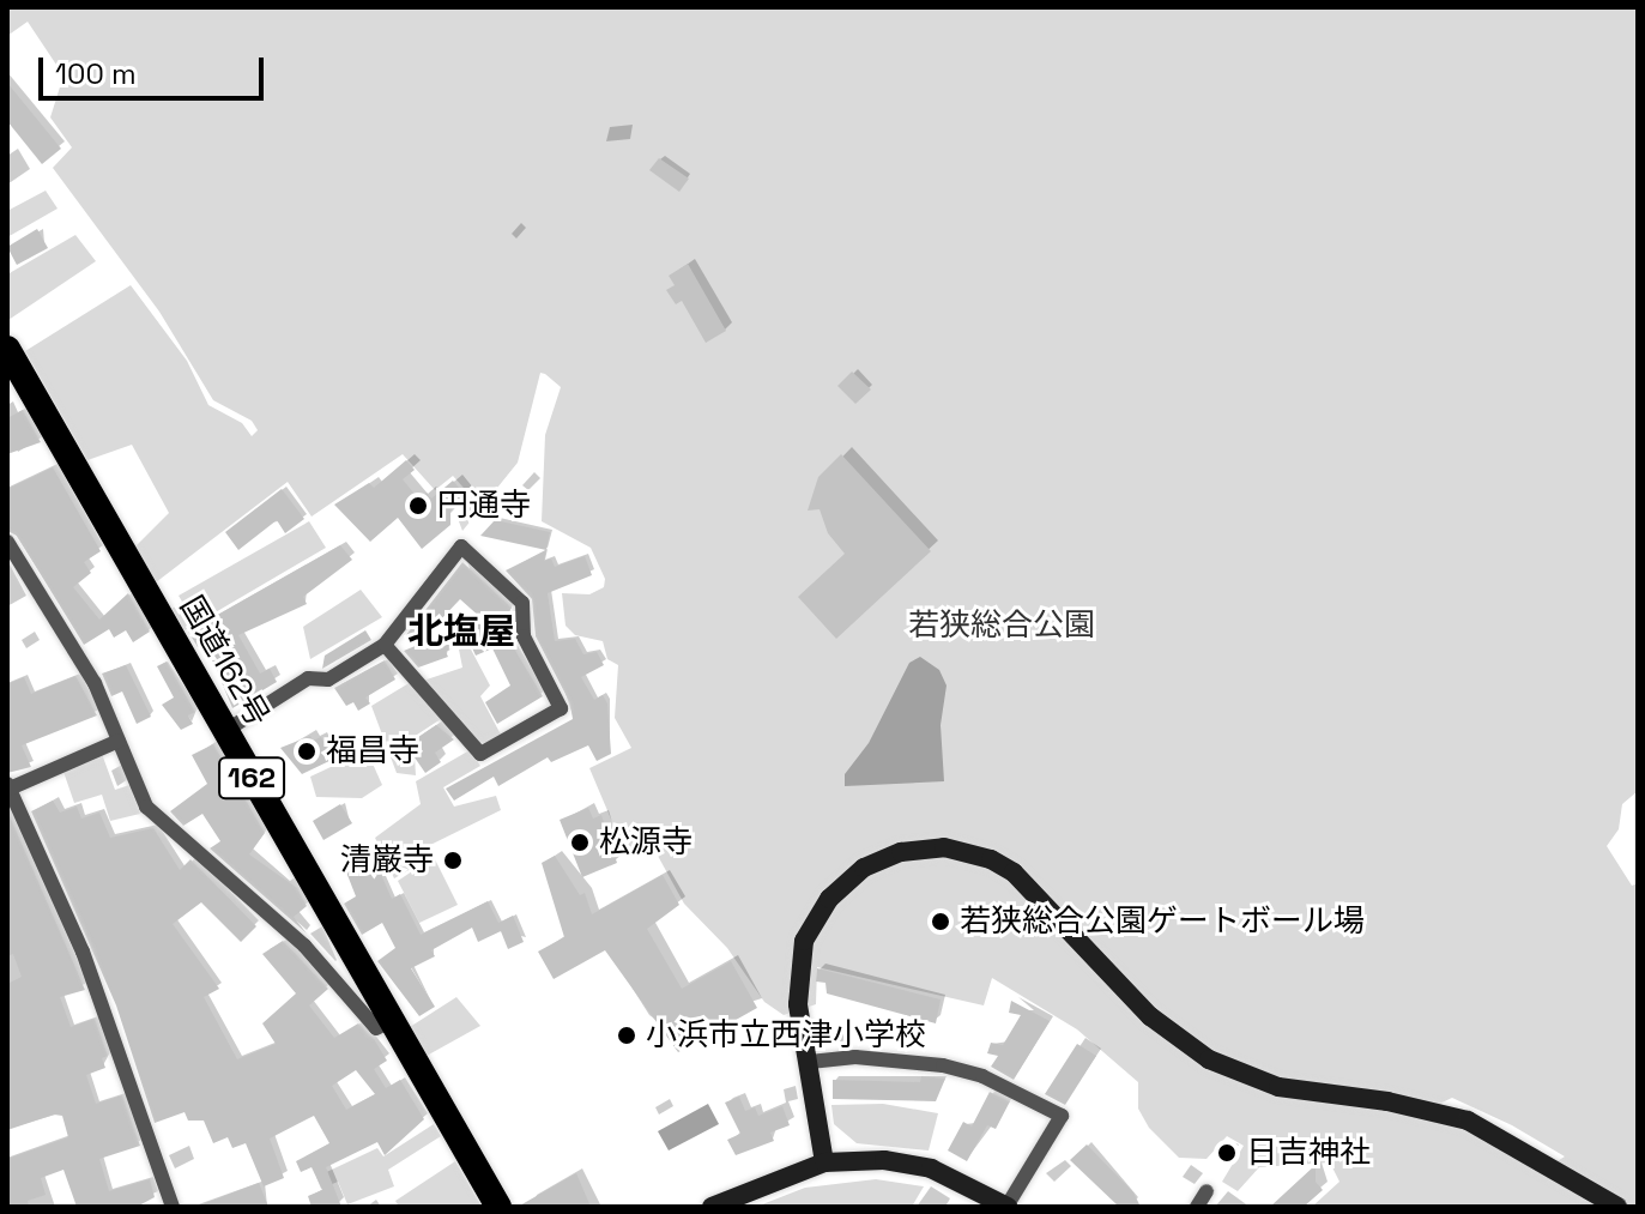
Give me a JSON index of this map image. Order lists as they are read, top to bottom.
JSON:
{
  "streets": {
    "highway": ["国道162号", "162"]
  },
  "districts": ["北塩屋"],
  "parks": ["若狭総合公園"],
  "places": [
    "円通寺",
    "福昌寺",
    "松源寺",
    "清巌寺",
    "若狭総合公園ゲートボール場",
    "小浜市立西津小学校",
    "日吉神社"
  ],
  "scale_bar": "100 m"
}
